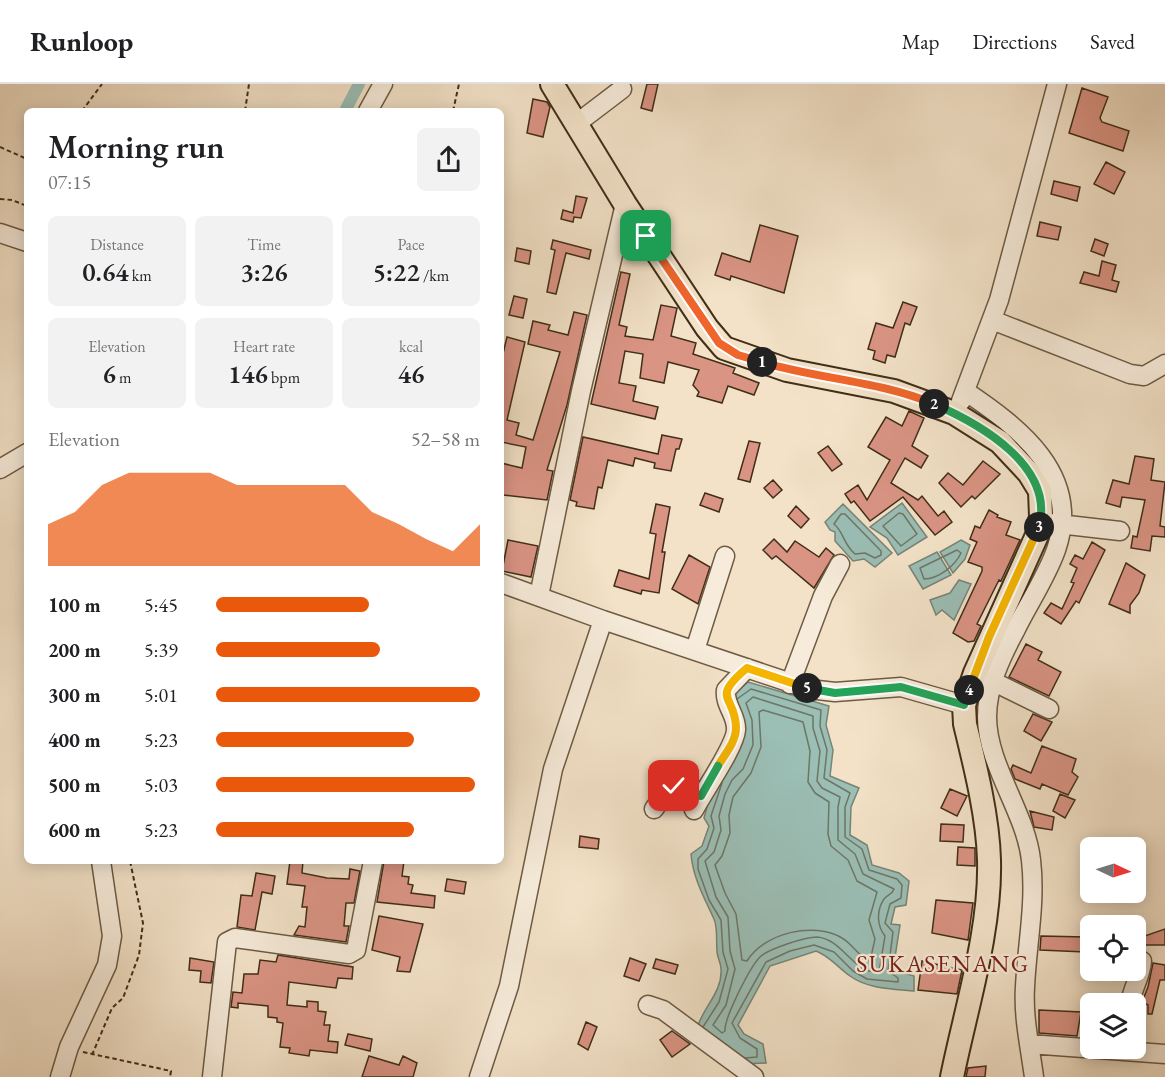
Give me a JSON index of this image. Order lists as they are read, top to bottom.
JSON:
{
  "districts": ["SUKASENANG"],
  "north": "right",
  "page": {
    "header": "Runloop",
    "nav": ["Map", "Directions", "Saved"],
    "heading": ["Morning run", "07:15"],
    "stats": [
      ["Distance", "0.64 km"],
      ["Time", "3:26"],
      ["Pace", "5:22 /km"],
      ["Elevation", "6 m"],
      ["Heart rate", "146 bpm"],
      ["kcal", "46"]
    ],
    "pins": [
      "1",
      "2",
      "3",
      "5",
      "4"
    ],
    "chart": ["Elevation", "52–58 m"],
    "list": [
      {
        "name": "100 m",
        "note": "5:45"
      },
      {
        "name": "200 m",
        "note": "5:39"
      },
      {
        "name": "300 m",
        "note": "5:01"
      },
      {
        "name": "400 m",
        "note": "5:23"
      },
      {
        "name": "500 m",
        "note": "5:03"
      },
      {
        "name": "600 m",
        "note": "5:23"
      }
    ]
  }
}
